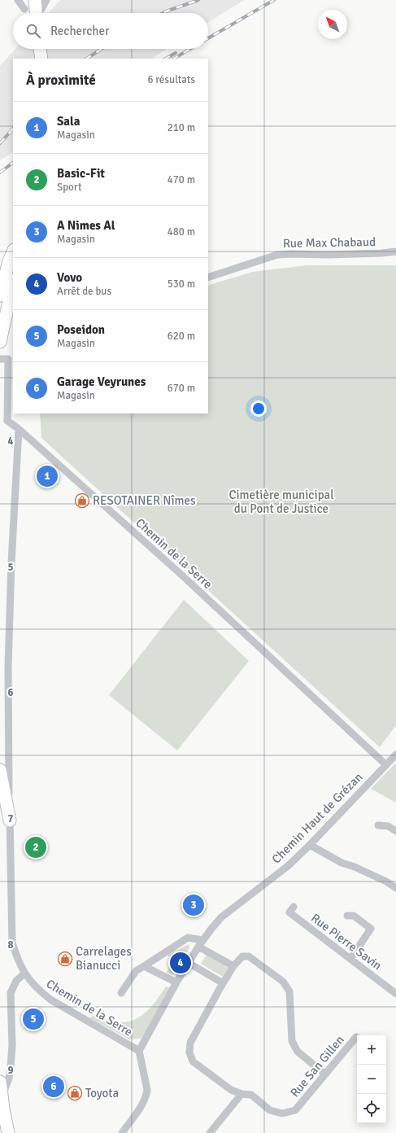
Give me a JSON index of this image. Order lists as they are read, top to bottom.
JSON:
{
  "streets": {
    "street": [
      "Rue Max Chabaud",
      "Chemin de la Serre",
      "Chemin Haut de Grézan",
      "Rue Pierre Savin",
      "Rue San Gillen"
    ]
  },
  "crossings": [
    ["Chemin de la Serre", "Chemin Haut de Grézan"]
  ],
  "parks": ["Cimetière municipal du Pont de Justice"],
  "places": {
    "shop": ["RESOTAINER Nîmes", "Carrelages Bianucci", "Toyota"]
  },
  "north": "top left",
  "page": {
    "search": "Rechercher",
    "heading": ["À proximité", "6 résultats"],
    "list": [
      {
        "mark": "1",
        "name": "Sala",
        "note": "Magasin",
        "value": "210 m"
      },
      {
        "mark": "2",
        "name": "Basic-Fit",
        "note": "Sport",
        "value": "470 m"
      },
      {
        "mark": "3",
        "name": "A Nimes Al",
        "note": "Magasin",
        "value": "480 m"
      },
      {
        "mark": "4",
        "name": "Vovo",
        "note": "Arrêt de bus",
        "value": "530 m"
      },
      {
        "mark": "5",
        "name": "Poseidon",
        "note": "Magasin",
        "value": "620 m"
      },
      {
        "mark": "6",
        "name": "Garage Veyrunes",
        "note": "Magasin",
        "value": "670 m"
      }
    ],
    "pins": [
      "1",
      "2",
      "3",
      "4",
      "5",
      "6"
    ],
    "map_buttons": ["+", "−"]
  },
  "grid": {
    "rows": [
      "4",
      "5",
      "6",
      "7",
      "8",
      "9"
    ]
  }
}
